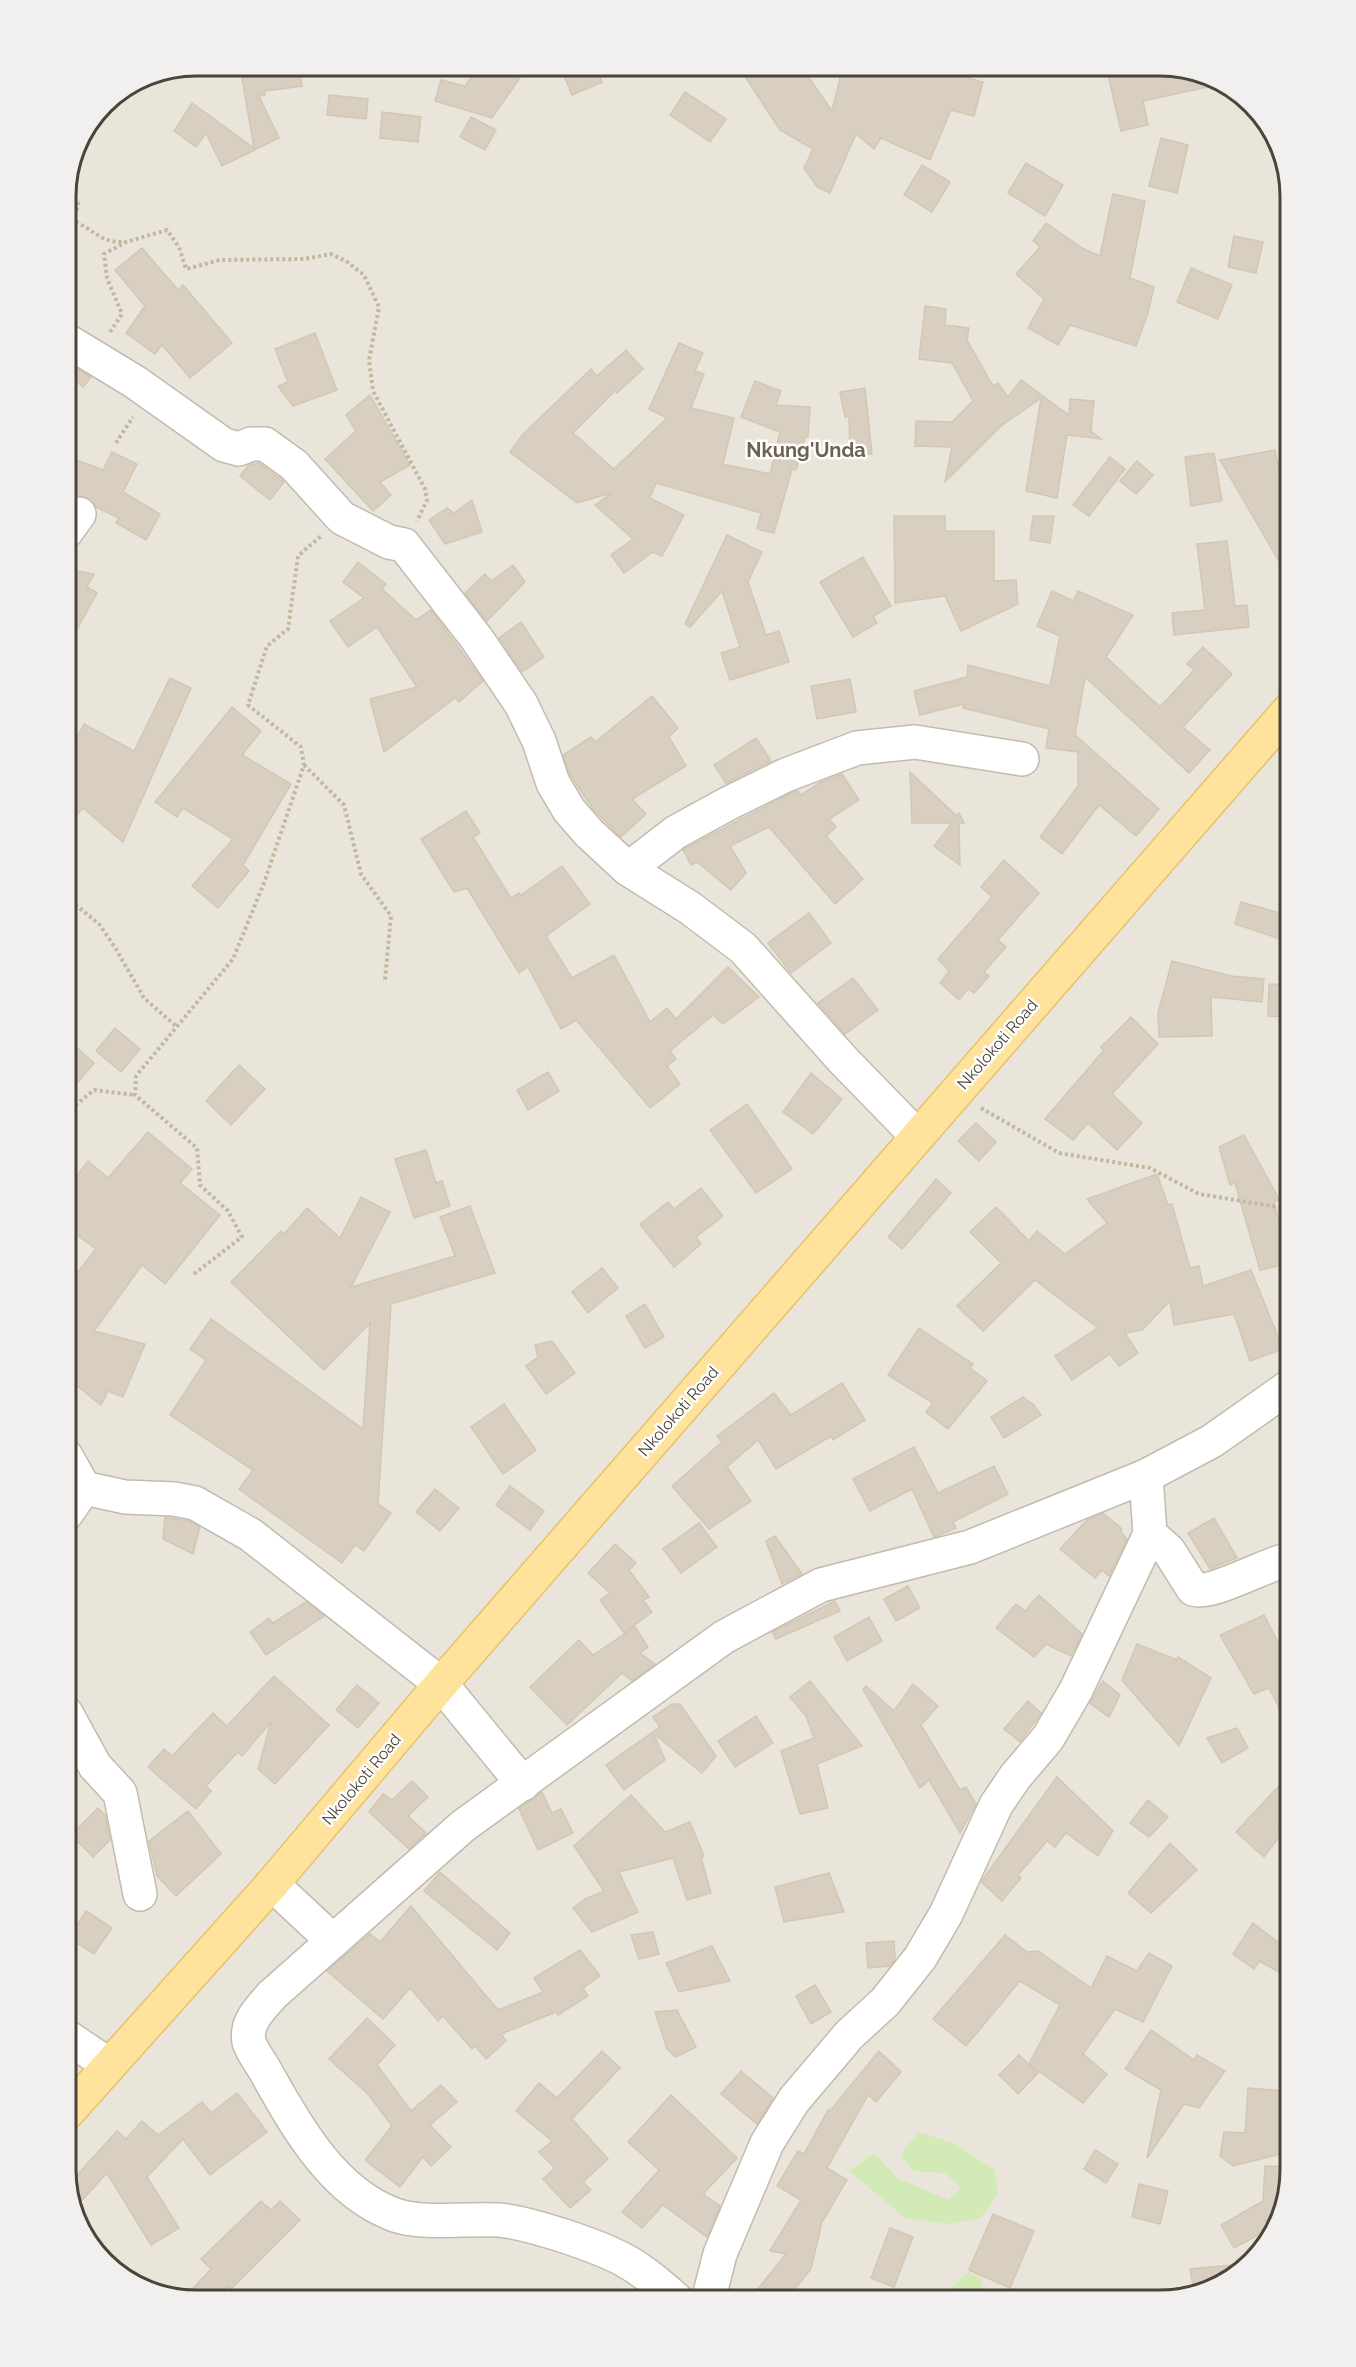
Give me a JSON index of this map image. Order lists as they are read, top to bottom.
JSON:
{
  "streets": {
    "main road": ["Nkolokoti Road"]
  },
  "districts": ["Nkung'Unda"]
}
